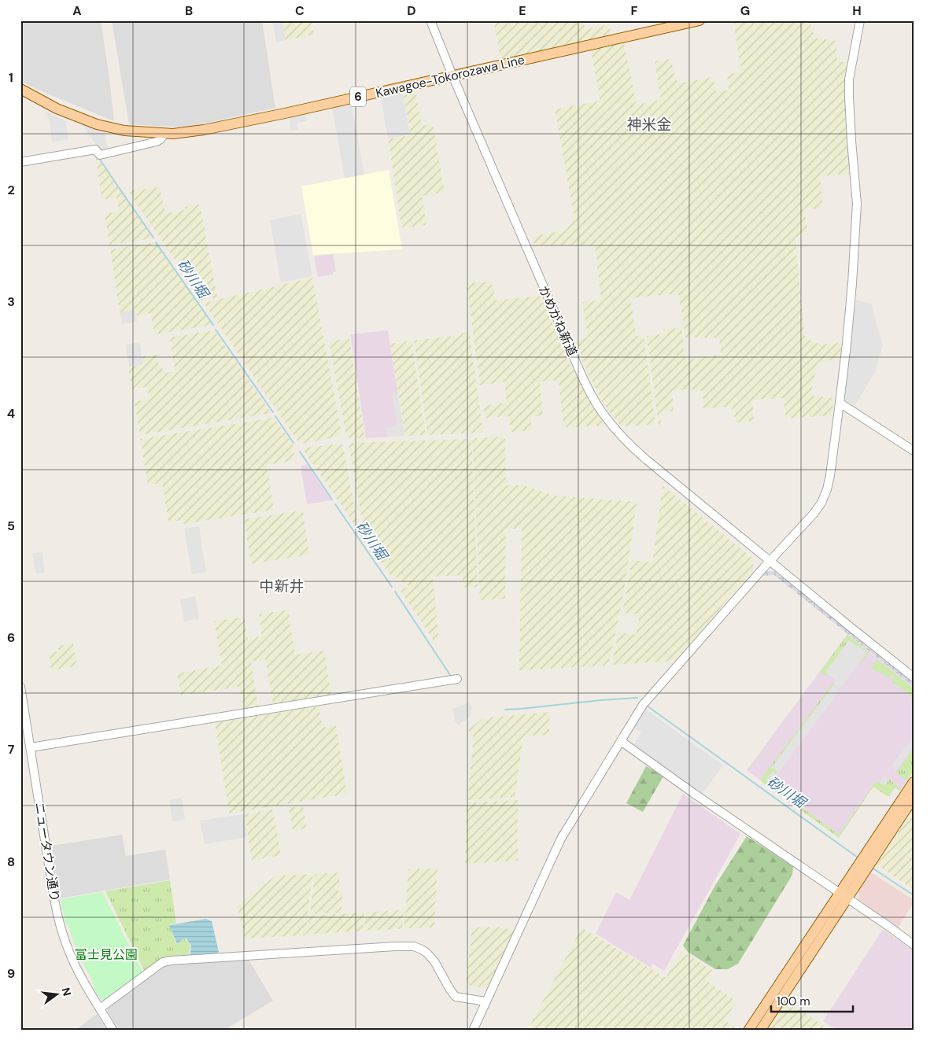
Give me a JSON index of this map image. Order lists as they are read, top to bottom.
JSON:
{
  "streets": {
    "main road": ["Kawagoe-Tokorozawa Line", "6"],
    "street": ["かめがね新道", "ニュータウン通り"]
  },
  "crossings": [
    ["Kawagoe-Tokorozawa Line", "かめがね新道"]
  ],
  "districts": ["神米金", "中新井"],
  "water": ["砂川堀"],
  "parks": ["富士見公園"],
  "scale_bar": "100 m",
  "north": "right",
  "grid": {
    "columns": [
      "A",
      "B",
      "C",
      "D",
      "E",
      "F",
      "G",
      "H"
    ],
    "rows": [
      "1",
      "2",
      "3",
      "4",
      "5",
      "6",
      "7",
      "8",
      "9"
    ]
  }
}
